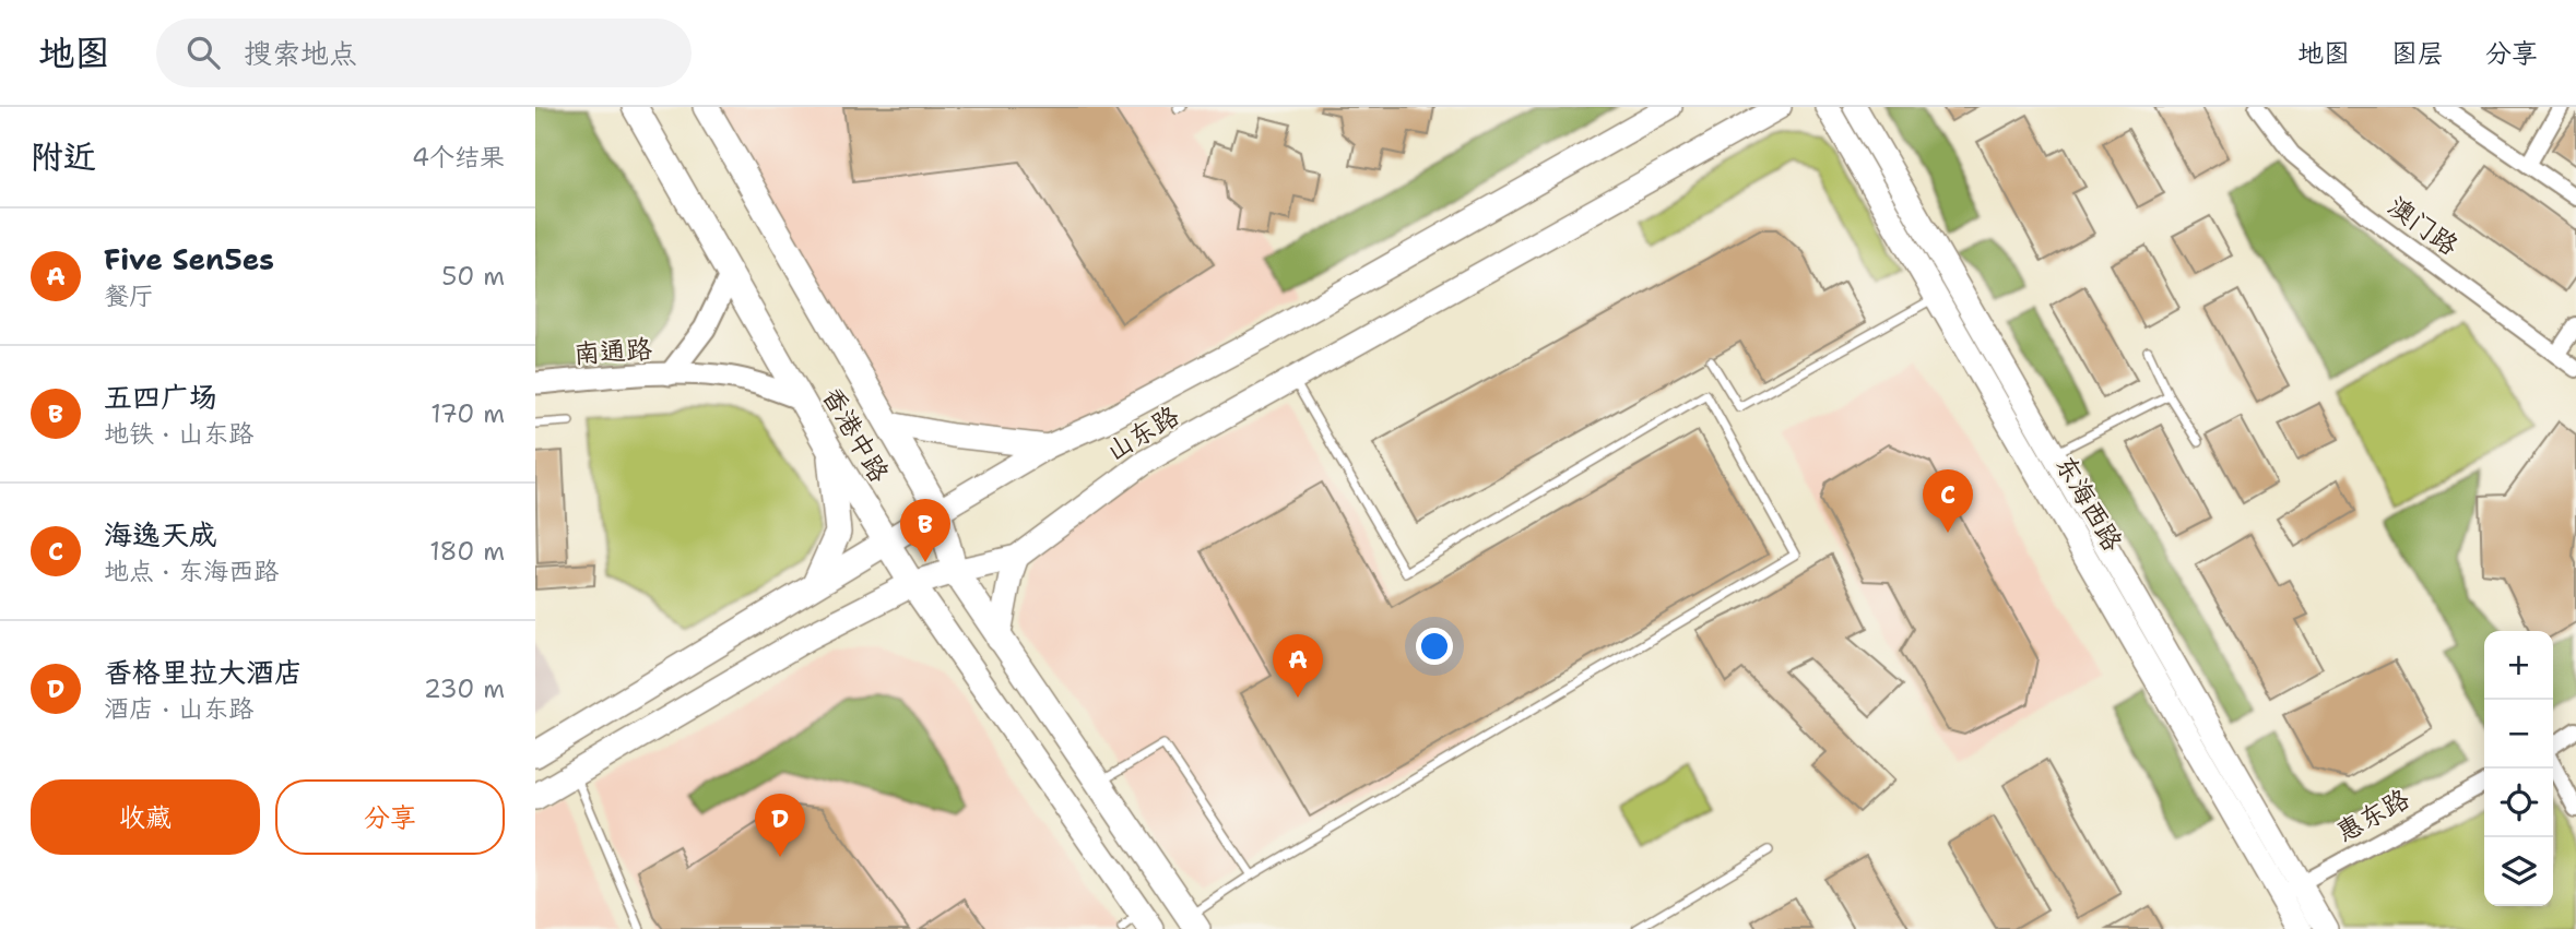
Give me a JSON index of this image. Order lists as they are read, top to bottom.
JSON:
{
  "streets": {
    "main road": ["山东路", "香港中路", "东海西路"],
    "street": ["澳门路", "南通路", "惠东路"]
  },
  "crossings": [
    ["南通路", "香港中路"],
    ["山东路", "香港中路"],
    ["东海西路", "惠东路"]
  ],
  "page": {
    "header": "地图",
    "search": "搜索地点",
    "nav": ["地图", "图层", "分享"],
    "heading": ["附近", "4个结果"],
    "list": [
      {
        "mark": "A",
        "name": "Five Sen5es",
        "note": "餐厅",
        "value": "50 m"
      },
      {
        "mark": "B",
        "name": "五四广场",
        "note": "地铁 · 山东路",
        "value": "170 m"
      },
      {
        "mark": "C",
        "name": "海逸天成",
        "note": "地点 · 东海西路",
        "value": "180 m"
      },
      {
        "mark": "D",
        "name": "香格里拉大酒店",
        "note": "酒店 · 山东路",
        "value": "230 m"
      }
    ],
    "pins": [
      "C",
      "B",
      "A",
      "D"
    ],
    "map_buttons": ["+", "−"],
    "buttons": ["收藏", "分享"]
  }
}
